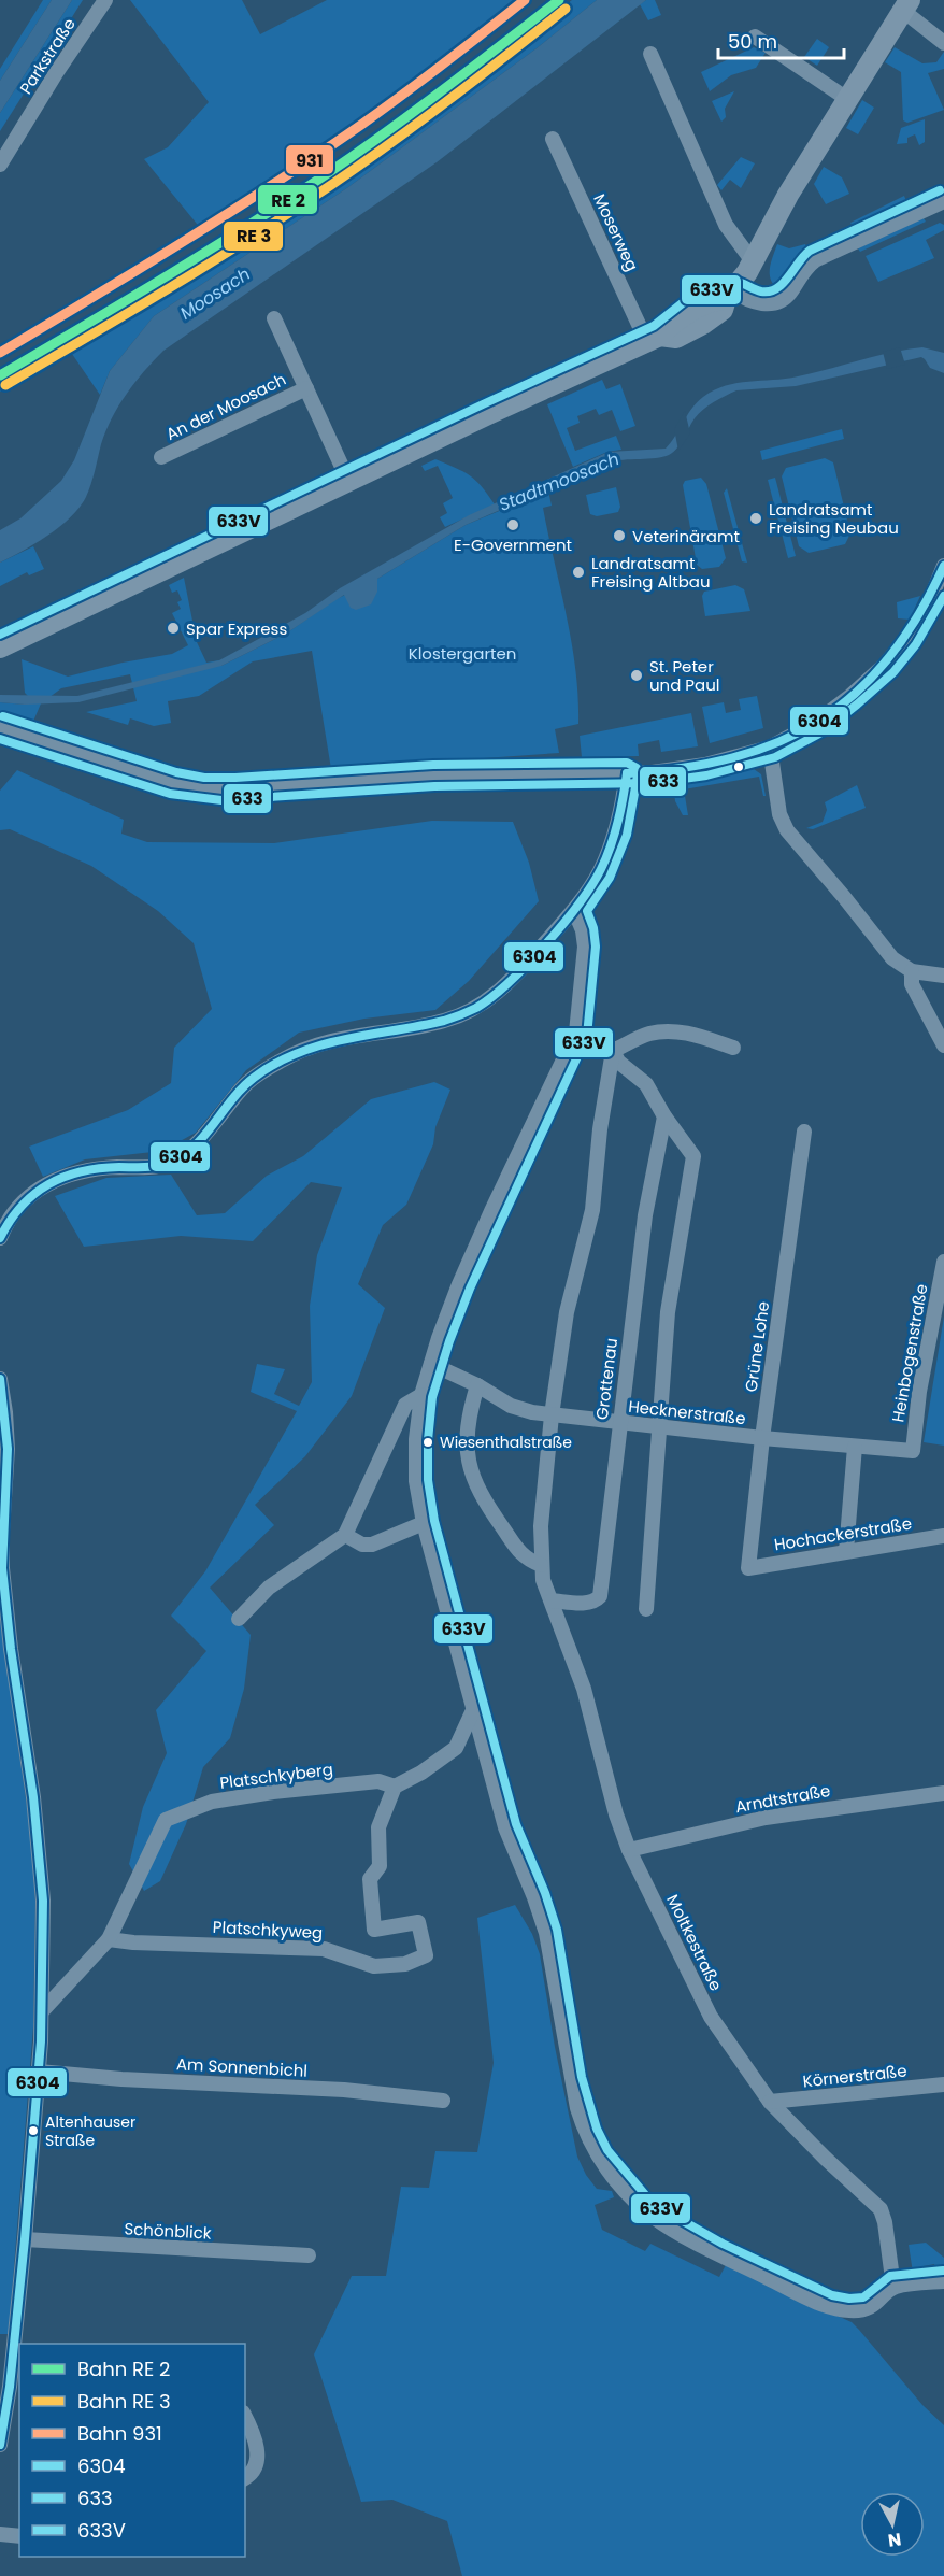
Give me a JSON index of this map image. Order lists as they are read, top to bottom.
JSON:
{
  "streets": {
    "street": [
      "Parkstraße",
      "Moserweg",
      "An der Moosach",
      "Grüne Lohe",
      "Heinbogenstraße",
      "Grottenau",
      "Hecknerstraße",
      "Hochackerstraße",
      "Platschkyberg",
      "Arndtstraße",
      "Platschkyweg",
      "Moltkestraße",
      "Am Sonnenbichl",
      "Körnerstraße",
      "Schönblick"
    ]
  },
  "crossings": [
    ["Grüne Lohe", "Hecknerstraße"],
    ["Grüne Lohe", "Hochackerstraße"],
    ["Heinbogenstraße", "Hecknerstraße"],
    ["Grottenau", "Hecknerstraße"],
    ["Grottenau", "Moltkestraße"],
    ["Hecknerstraße", "Moltkestraße"],
    ["Platschkyberg", "Platschkyweg"],
    ["Arndtstraße", "Moltkestraße"],
    ["Moltkestraße", "Körnerstraße"]
  ],
  "water": ["Moosach", "Stadtmoosach"],
  "parks": ["Klostergarten"],
  "places": [
    "Landratsamt Freising Neubau",
    "E-Government",
    "Veterinäramt",
    "Landratsamt Freising Altbau",
    "Spar Express",
    "St. Peter und Paul",
    "Wiesenthalstraße",
    "Altenhauser Straße"
  ],
  "lines": [
    "rail line 931",
    "transit line 633V",
    "transit line 6304",
    "transit line 633"
  ],
  "legend": [
    "Bahn RE 2",
    "Bahn RE 3",
    "Bahn 931",
    "6304",
    "633",
    "633V"
  ],
  "scale_bar": "50 m",
  "north": "bottom"
}
